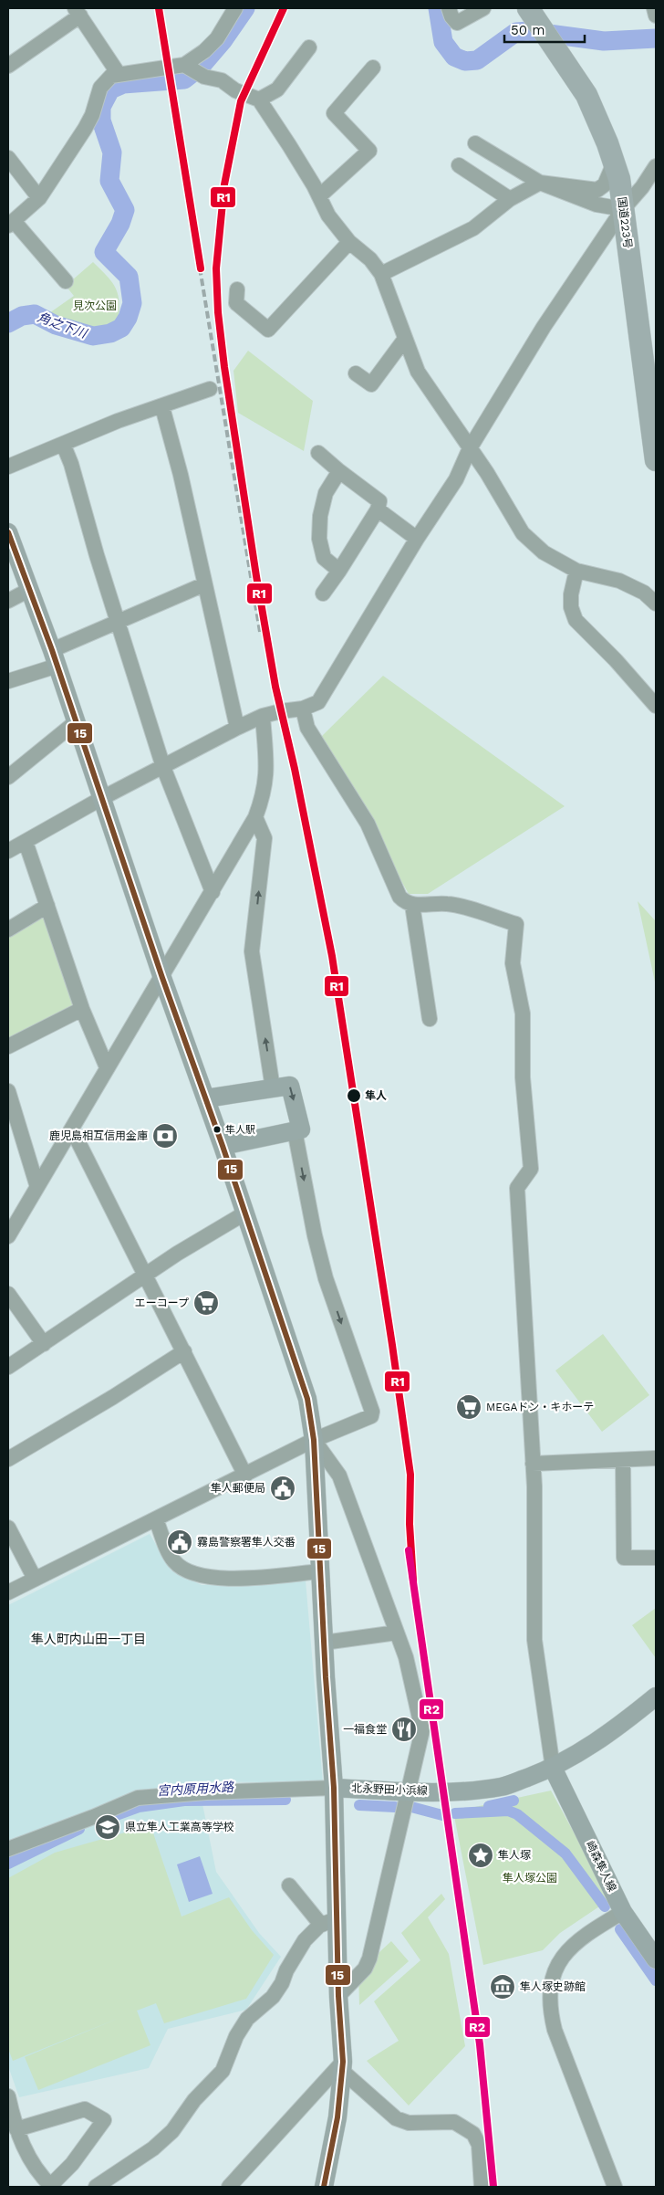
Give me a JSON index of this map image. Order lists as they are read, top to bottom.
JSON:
{
  "streets": {
    "highway": ["国道223号"],
    "main road": ["北永野田小浜線", "崎森隼人線"]
  },
  "crossings": [
    ["北永野田小浜線", "崎森隼人線"]
  ],
  "districts": ["隼人町内山田一丁目"],
  "water": ["角之下川", "宮内原用水路"],
  "parks": ["見次公園", "隼人塚公園"],
  "places": {
    "other": ["隼人", "隼人駅"],
    "bank": ["鹿児島相互信用金庫"],
    "supermarket": ["エーコープ", "MEGAドン・キホーテ"],
    "public building": ["隼人郵便局", "霧島警察署隼人交番"],
    "restaurant": ["一福食堂"],
    "school or university": ["県立隼人工業高等学校"],
    "place": ["隼人塚"],
    "museum": ["隼人塚史跡館"]
  },
  "lines": ["transit line R1", "transit line 15", "transit line R2"],
  "scale_bar": "50 m"
}
